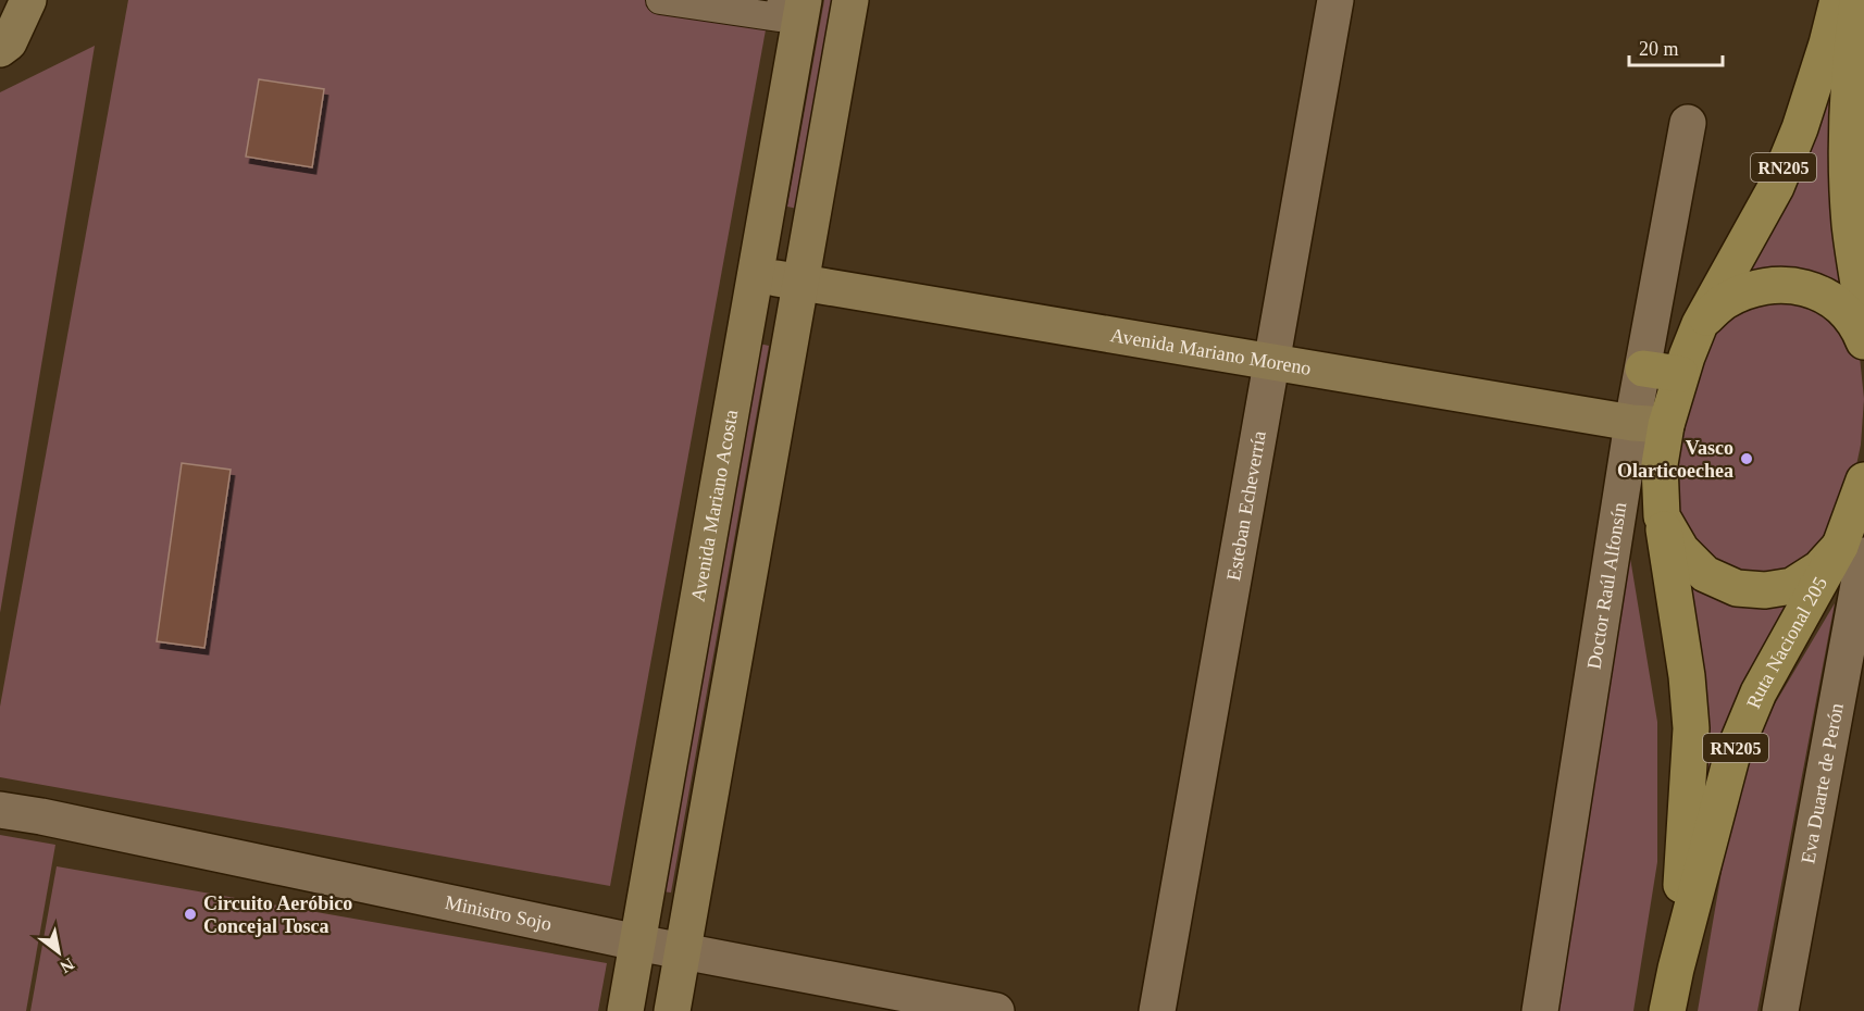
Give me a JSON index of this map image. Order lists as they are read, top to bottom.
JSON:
{
  "streets": {
    "main road": [
      "RN205",
      "Avenida Mariano Moreno",
      "Avenida Mariano Acosta",
      "Ruta Nacional 205"
    ],
    "street": [
      "Esteban Echeverría",
      "Doctor Raúl Alfonsín",
      "Eva Duarte de Perón",
      "Ministro Sojo"
    ]
  },
  "crossings": [
    ["Avenida Mariano Moreno", "Avenida Mariano Acosta"],
    ["Avenida Mariano Moreno", "Esteban Echeverría"],
    ["Avenida Mariano Moreno", "Doctor Raúl Alfonsín"],
    ["Avenida Mariano Moreno", "Ruta Nacional 205"],
    ["Avenida Mariano Acosta", "Ministro Sojo"],
    ["Doctor Raúl Alfonsín", "Ruta Nacional 205"],
    ["Ruta Nacional 205", "Eva Duarte de Perón"]
  ],
  "places": ["Vasco Olarticoechea", "Circuito Aeróbico Concejal Tosca"],
  "scale_bar": "20 m",
  "north": "bottom right"
}
